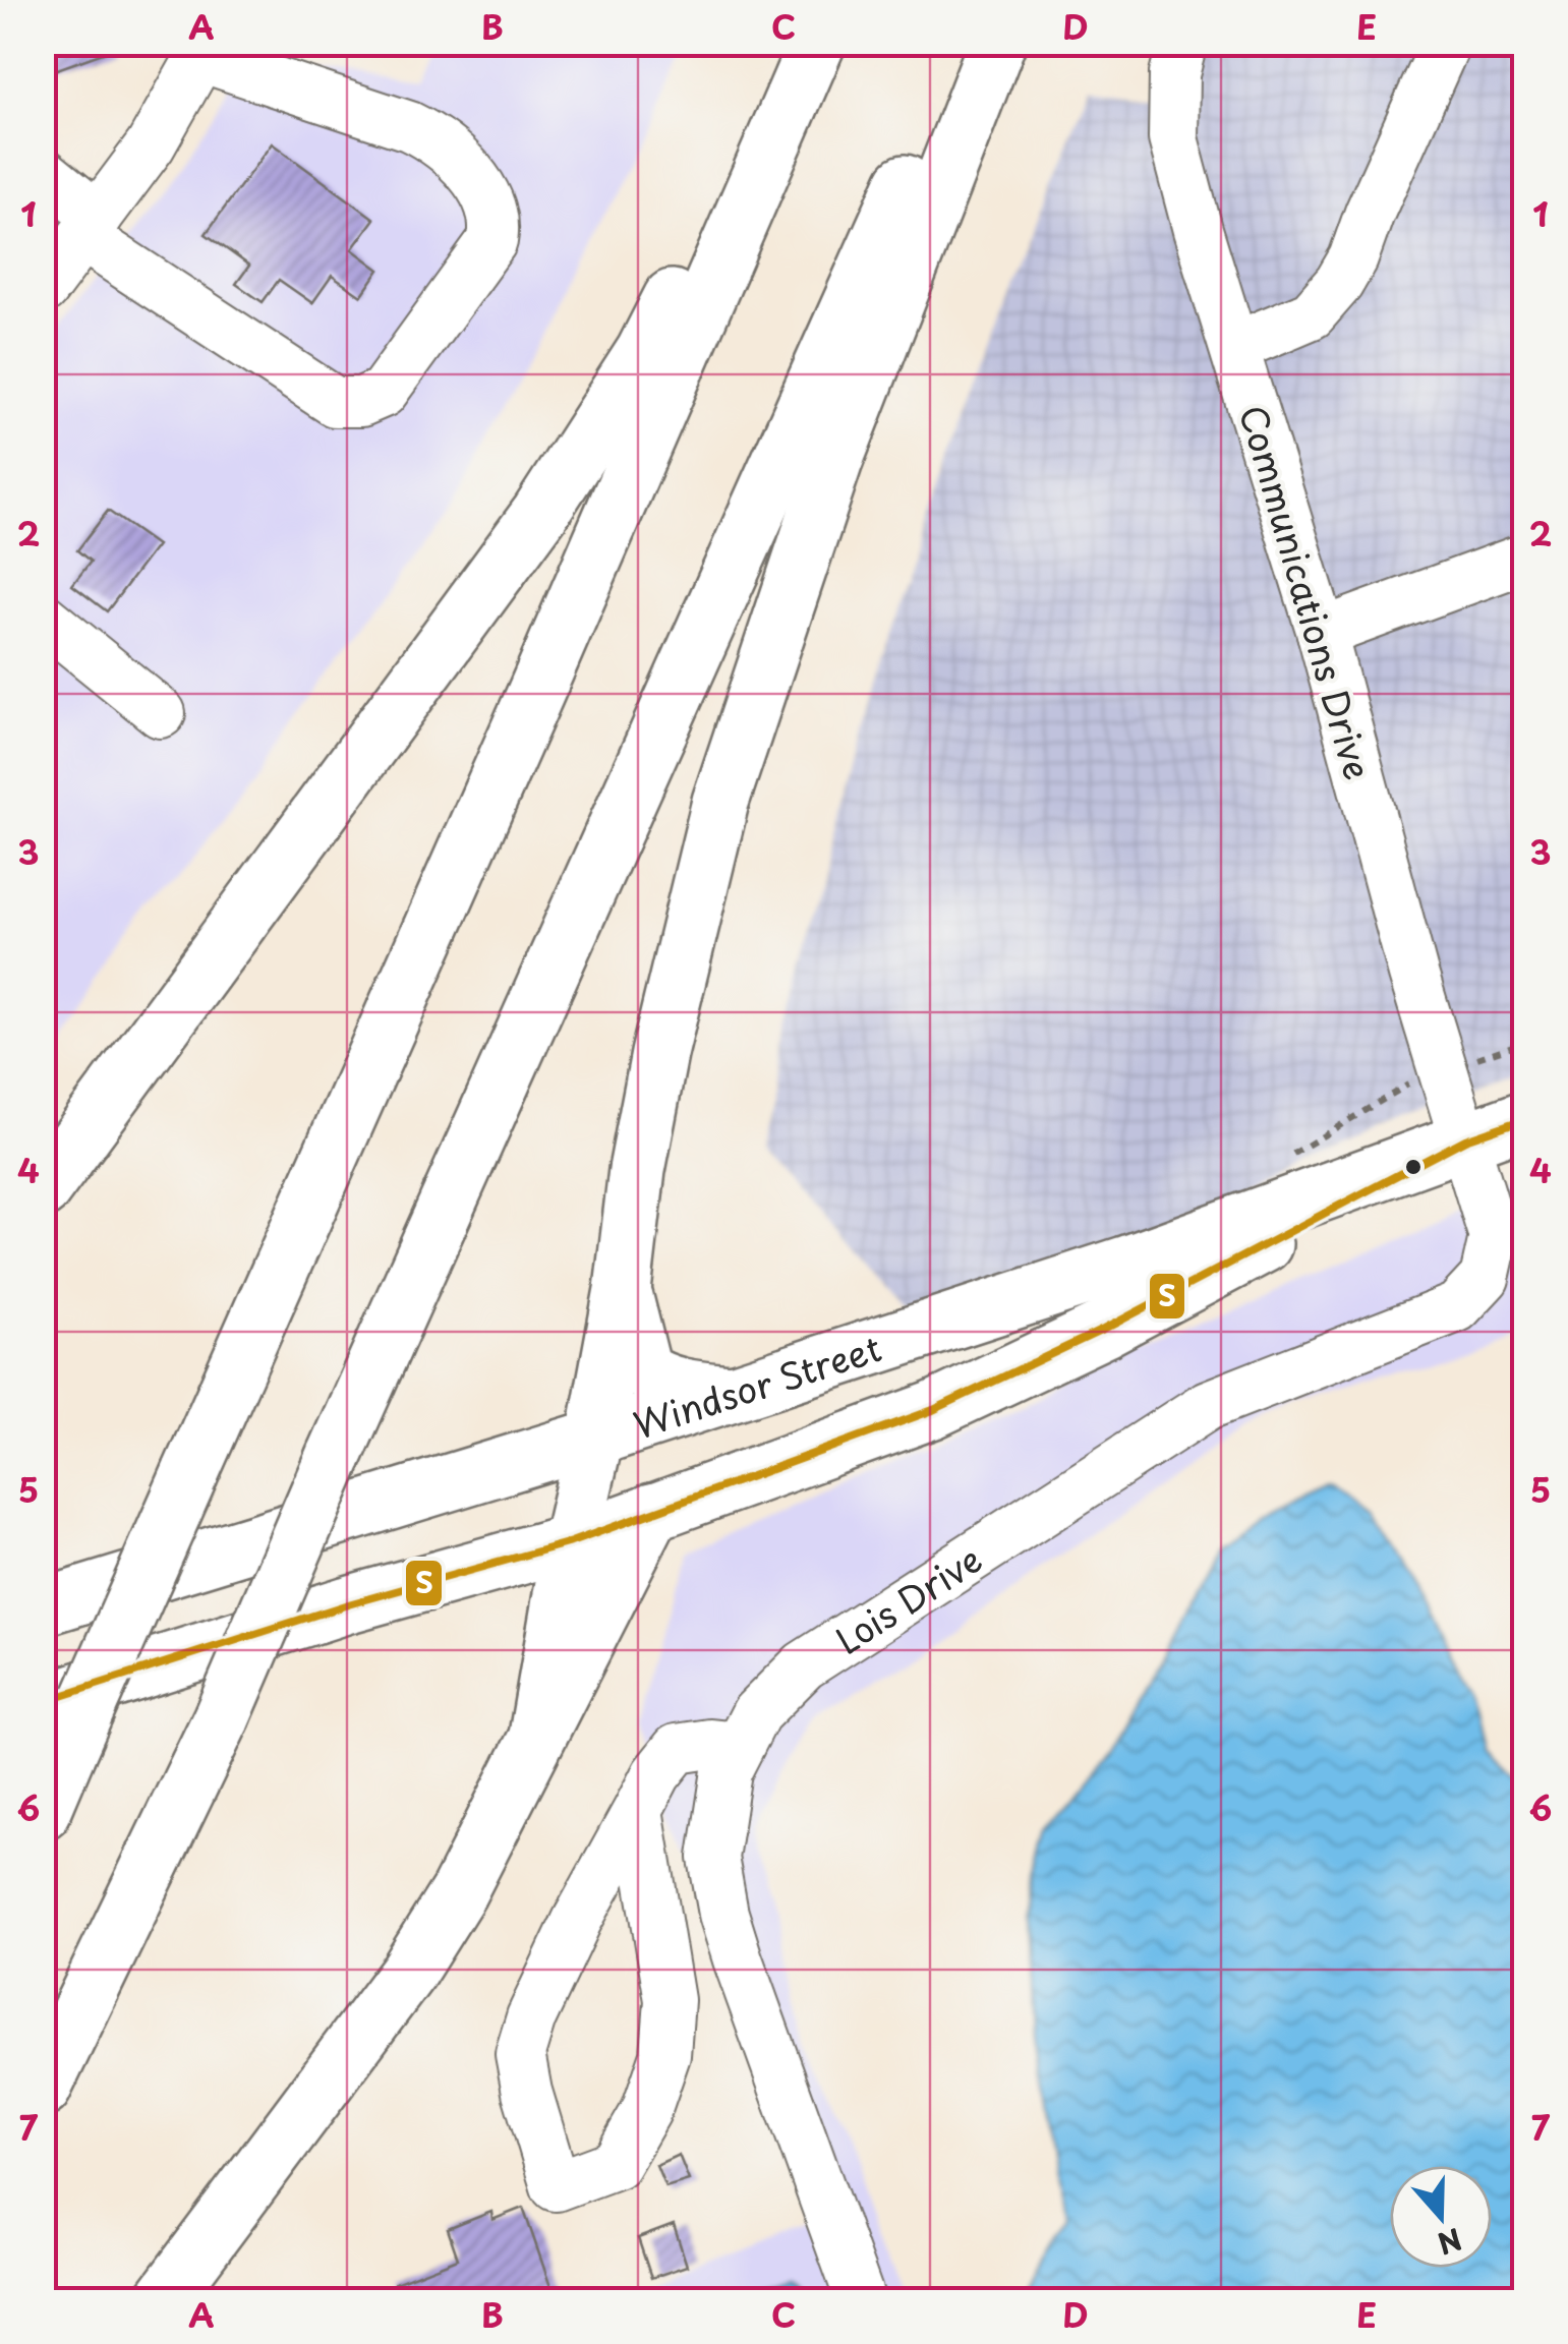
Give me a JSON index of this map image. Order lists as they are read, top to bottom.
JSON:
{
  "streets": {
    "main road": ["Windsor Street"],
    "street": ["Communications Drive", "Lois Drive"]
  },
  "crossings": [
    ["Communications Drive", "Windsor Street"],
    ["Communications Drive", "Lois Drive"],
    ["Windsor Street", "Lois Drive"]
  ],
  "lines": ["transit line S"],
  "north": "bottom",
  "grid": {
    "columns": [
      "A",
      "B",
      "C",
      "D",
      "E"
    ],
    "rows": [
      "1",
      "2",
      "3",
      "4",
      "5",
      "6",
      "7"
    ]
  }
}
